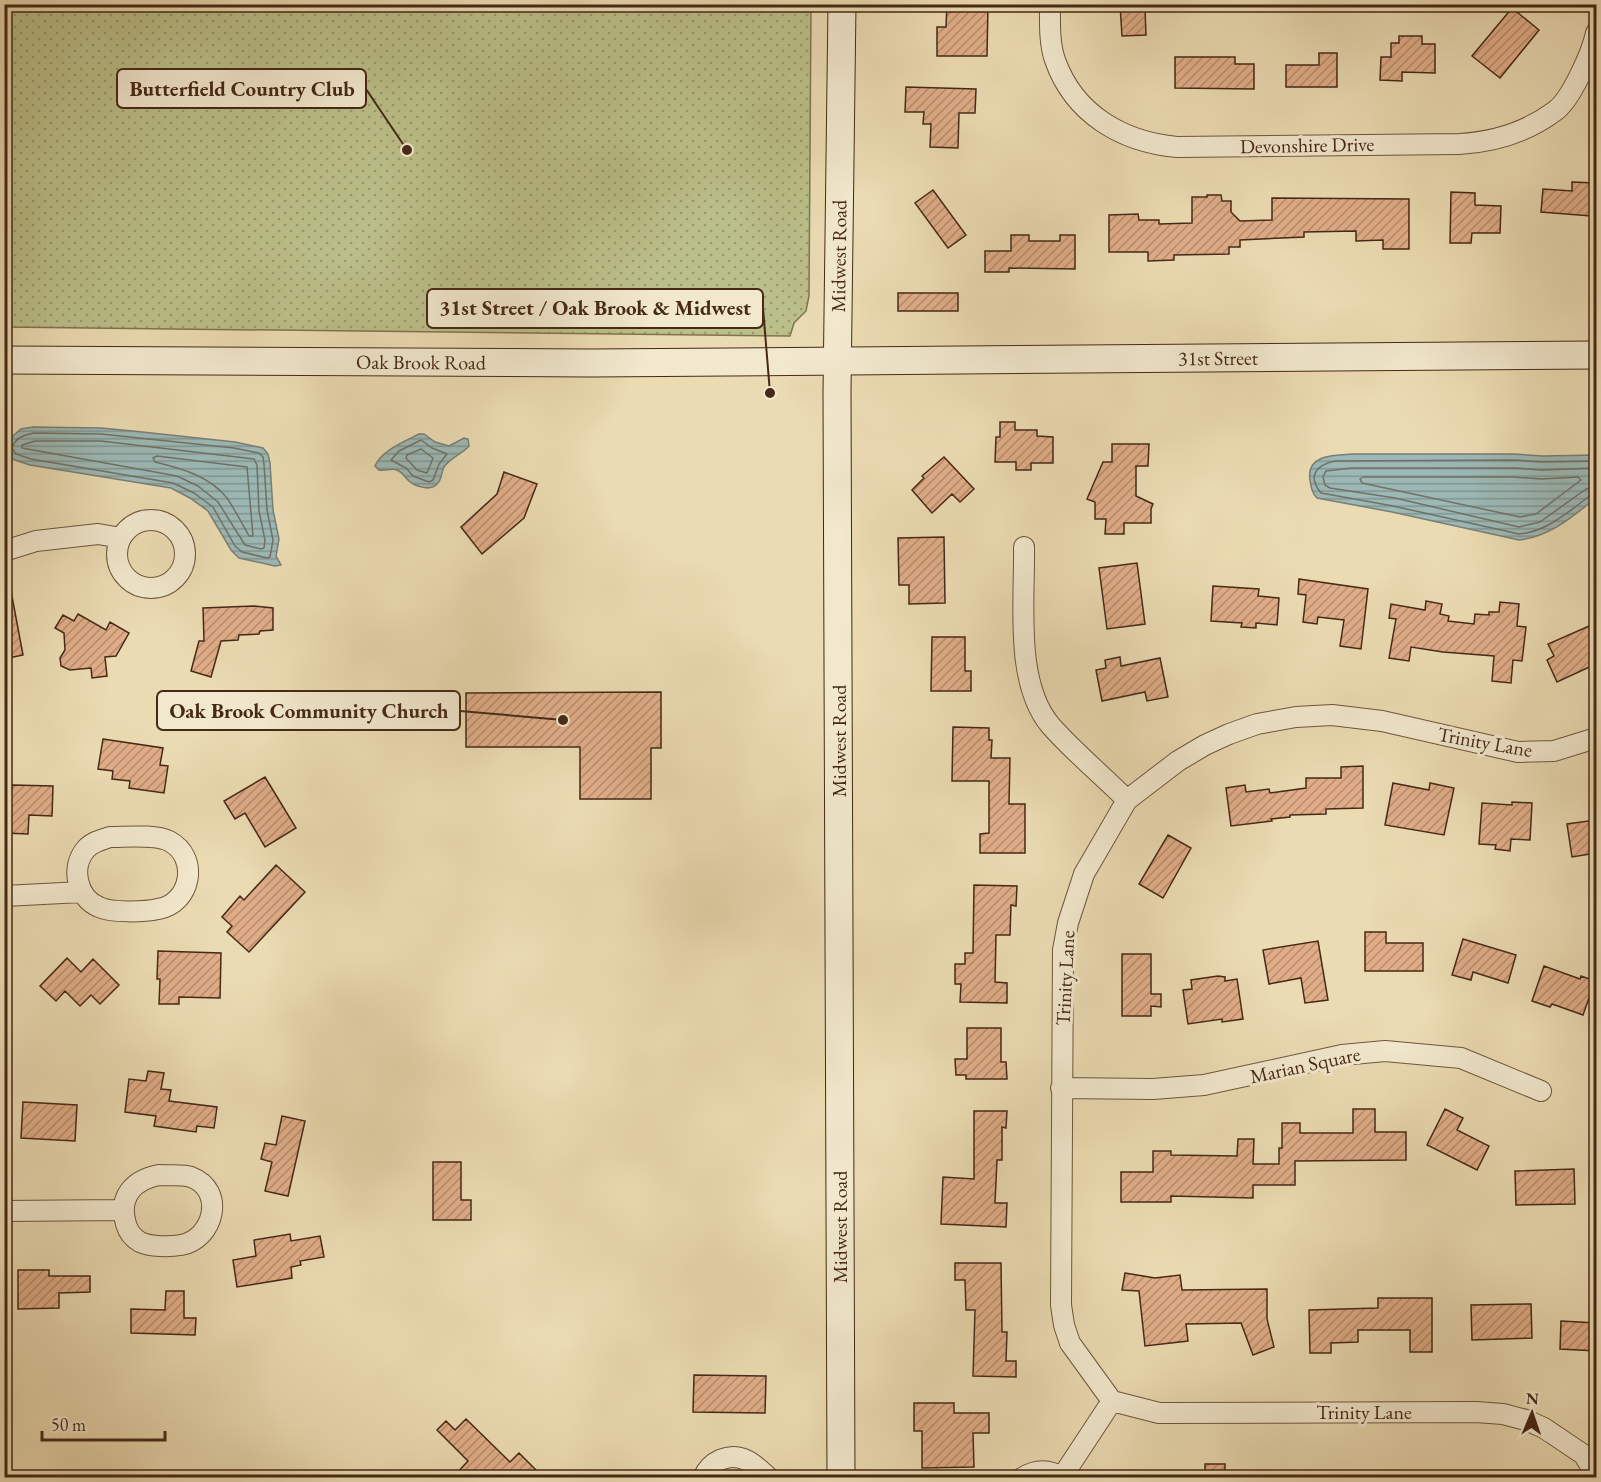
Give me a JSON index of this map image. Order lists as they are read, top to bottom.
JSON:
{
  "streets": {
    "main road": ["Midwest Road", "31st Street", "Oak Brook Road"],
    "street": ["Devonshire Drive", "Trinity Lane", "Marian Square"]
  },
  "crossings": [
    ["Midwest Road", "31st Street"],
    ["Midwest Road", "Oak Brook Road"],
    ["31st Street", "Oak Brook Road"],
    ["Trinity Lane", "Marian Square"]
  ],
  "places": ["Butterfield Country Club", "31st Street / Oak Brook & Midwest", "Oak Brook Community Church"],
  "scale_bar": "50 m",
  "north": "top"
}
